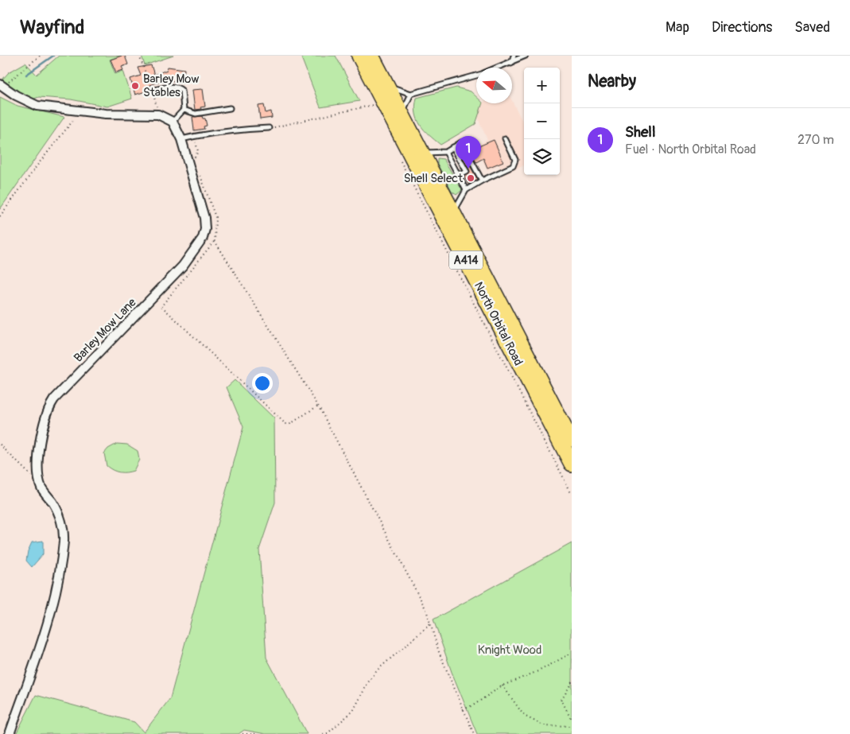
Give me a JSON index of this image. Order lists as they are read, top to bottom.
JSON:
{
  "streets": {
    "highway": ["A414", "North Orbital Road"],
    "street": ["Barley Mow Lane"]
  },
  "parks": ["Knight Wood"],
  "places": ["Barley Mow Stables", "Shell Select"],
  "north": "left",
  "page": {
    "header": "Wayfind",
    "nav": ["Map", "Directions", "Saved"],
    "heading": "Nearby",
    "map_buttons": ["+", "−"],
    "list": [
      {
        "mark": "1",
        "name": "Shell",
        "note": "Fuel · North Orbital Road",
        "value": "270 m"
      }
    ],
    "pins": "1"
  }
}
